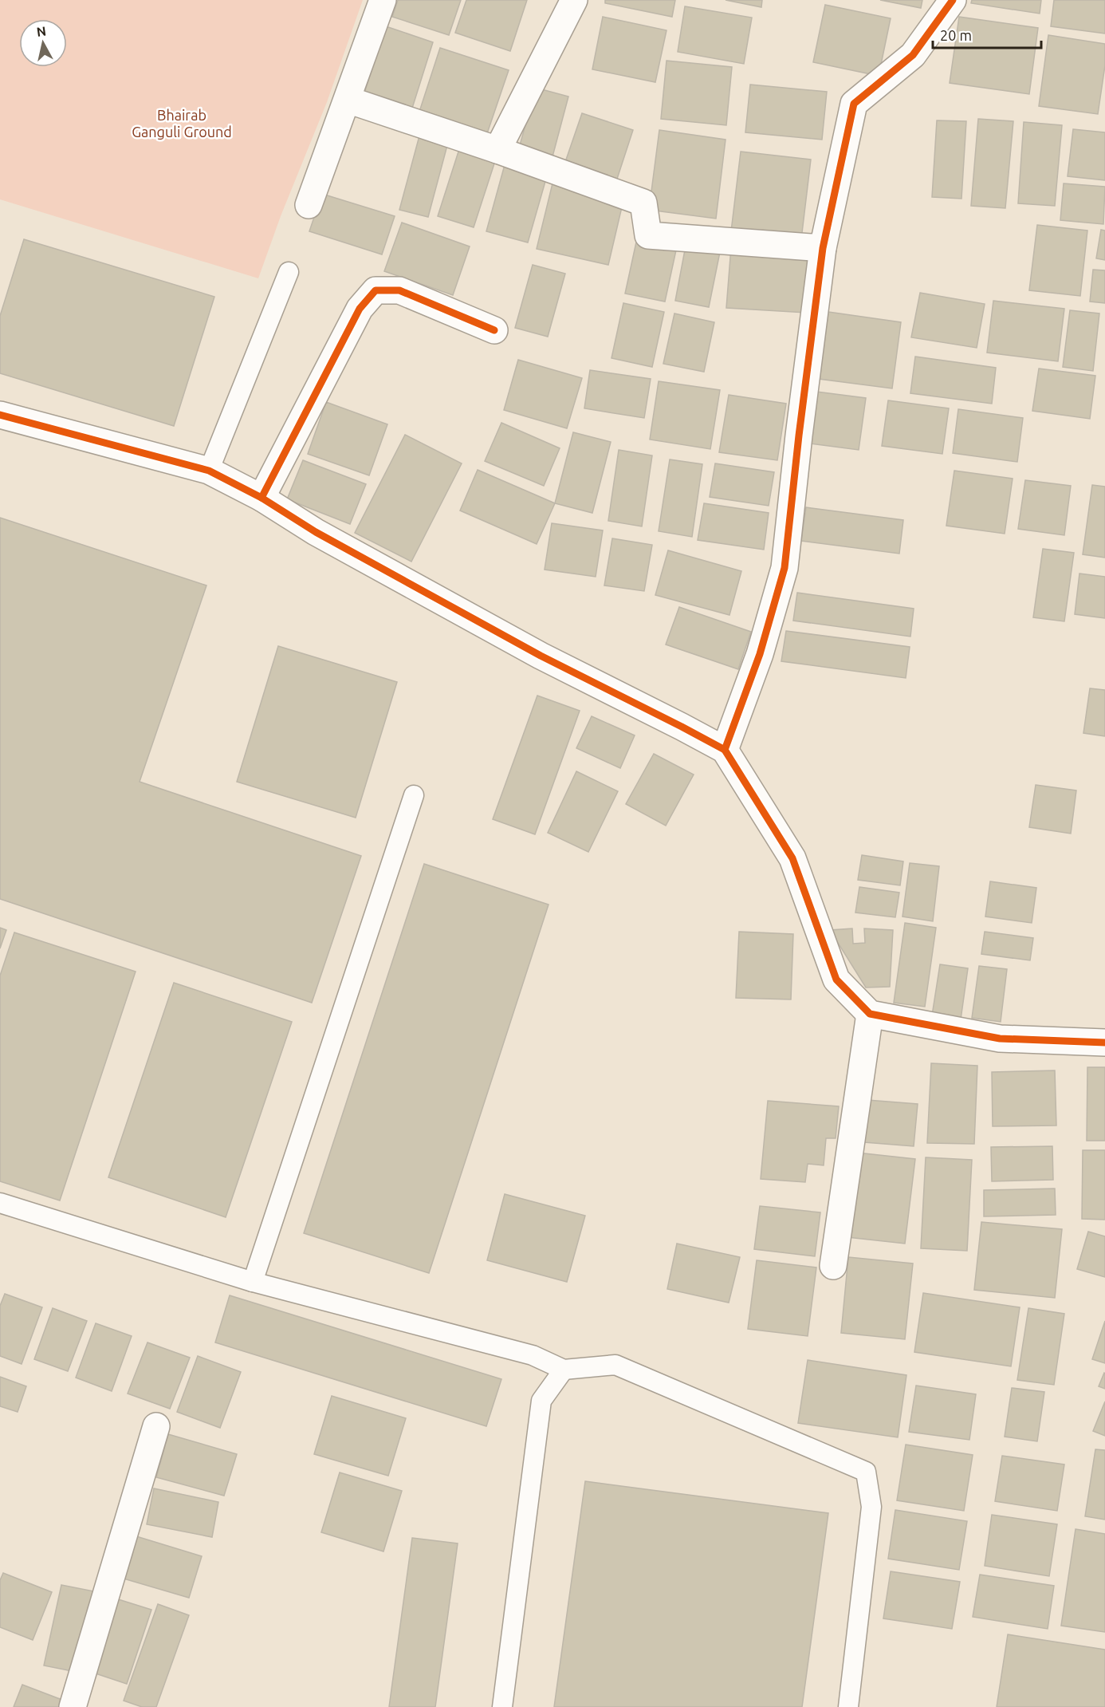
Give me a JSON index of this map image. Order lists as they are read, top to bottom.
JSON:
{
  "parks": ["Bhairab Ganguli Ground"],
  "scale_bar": "20 m",
  "north": "top"
}
